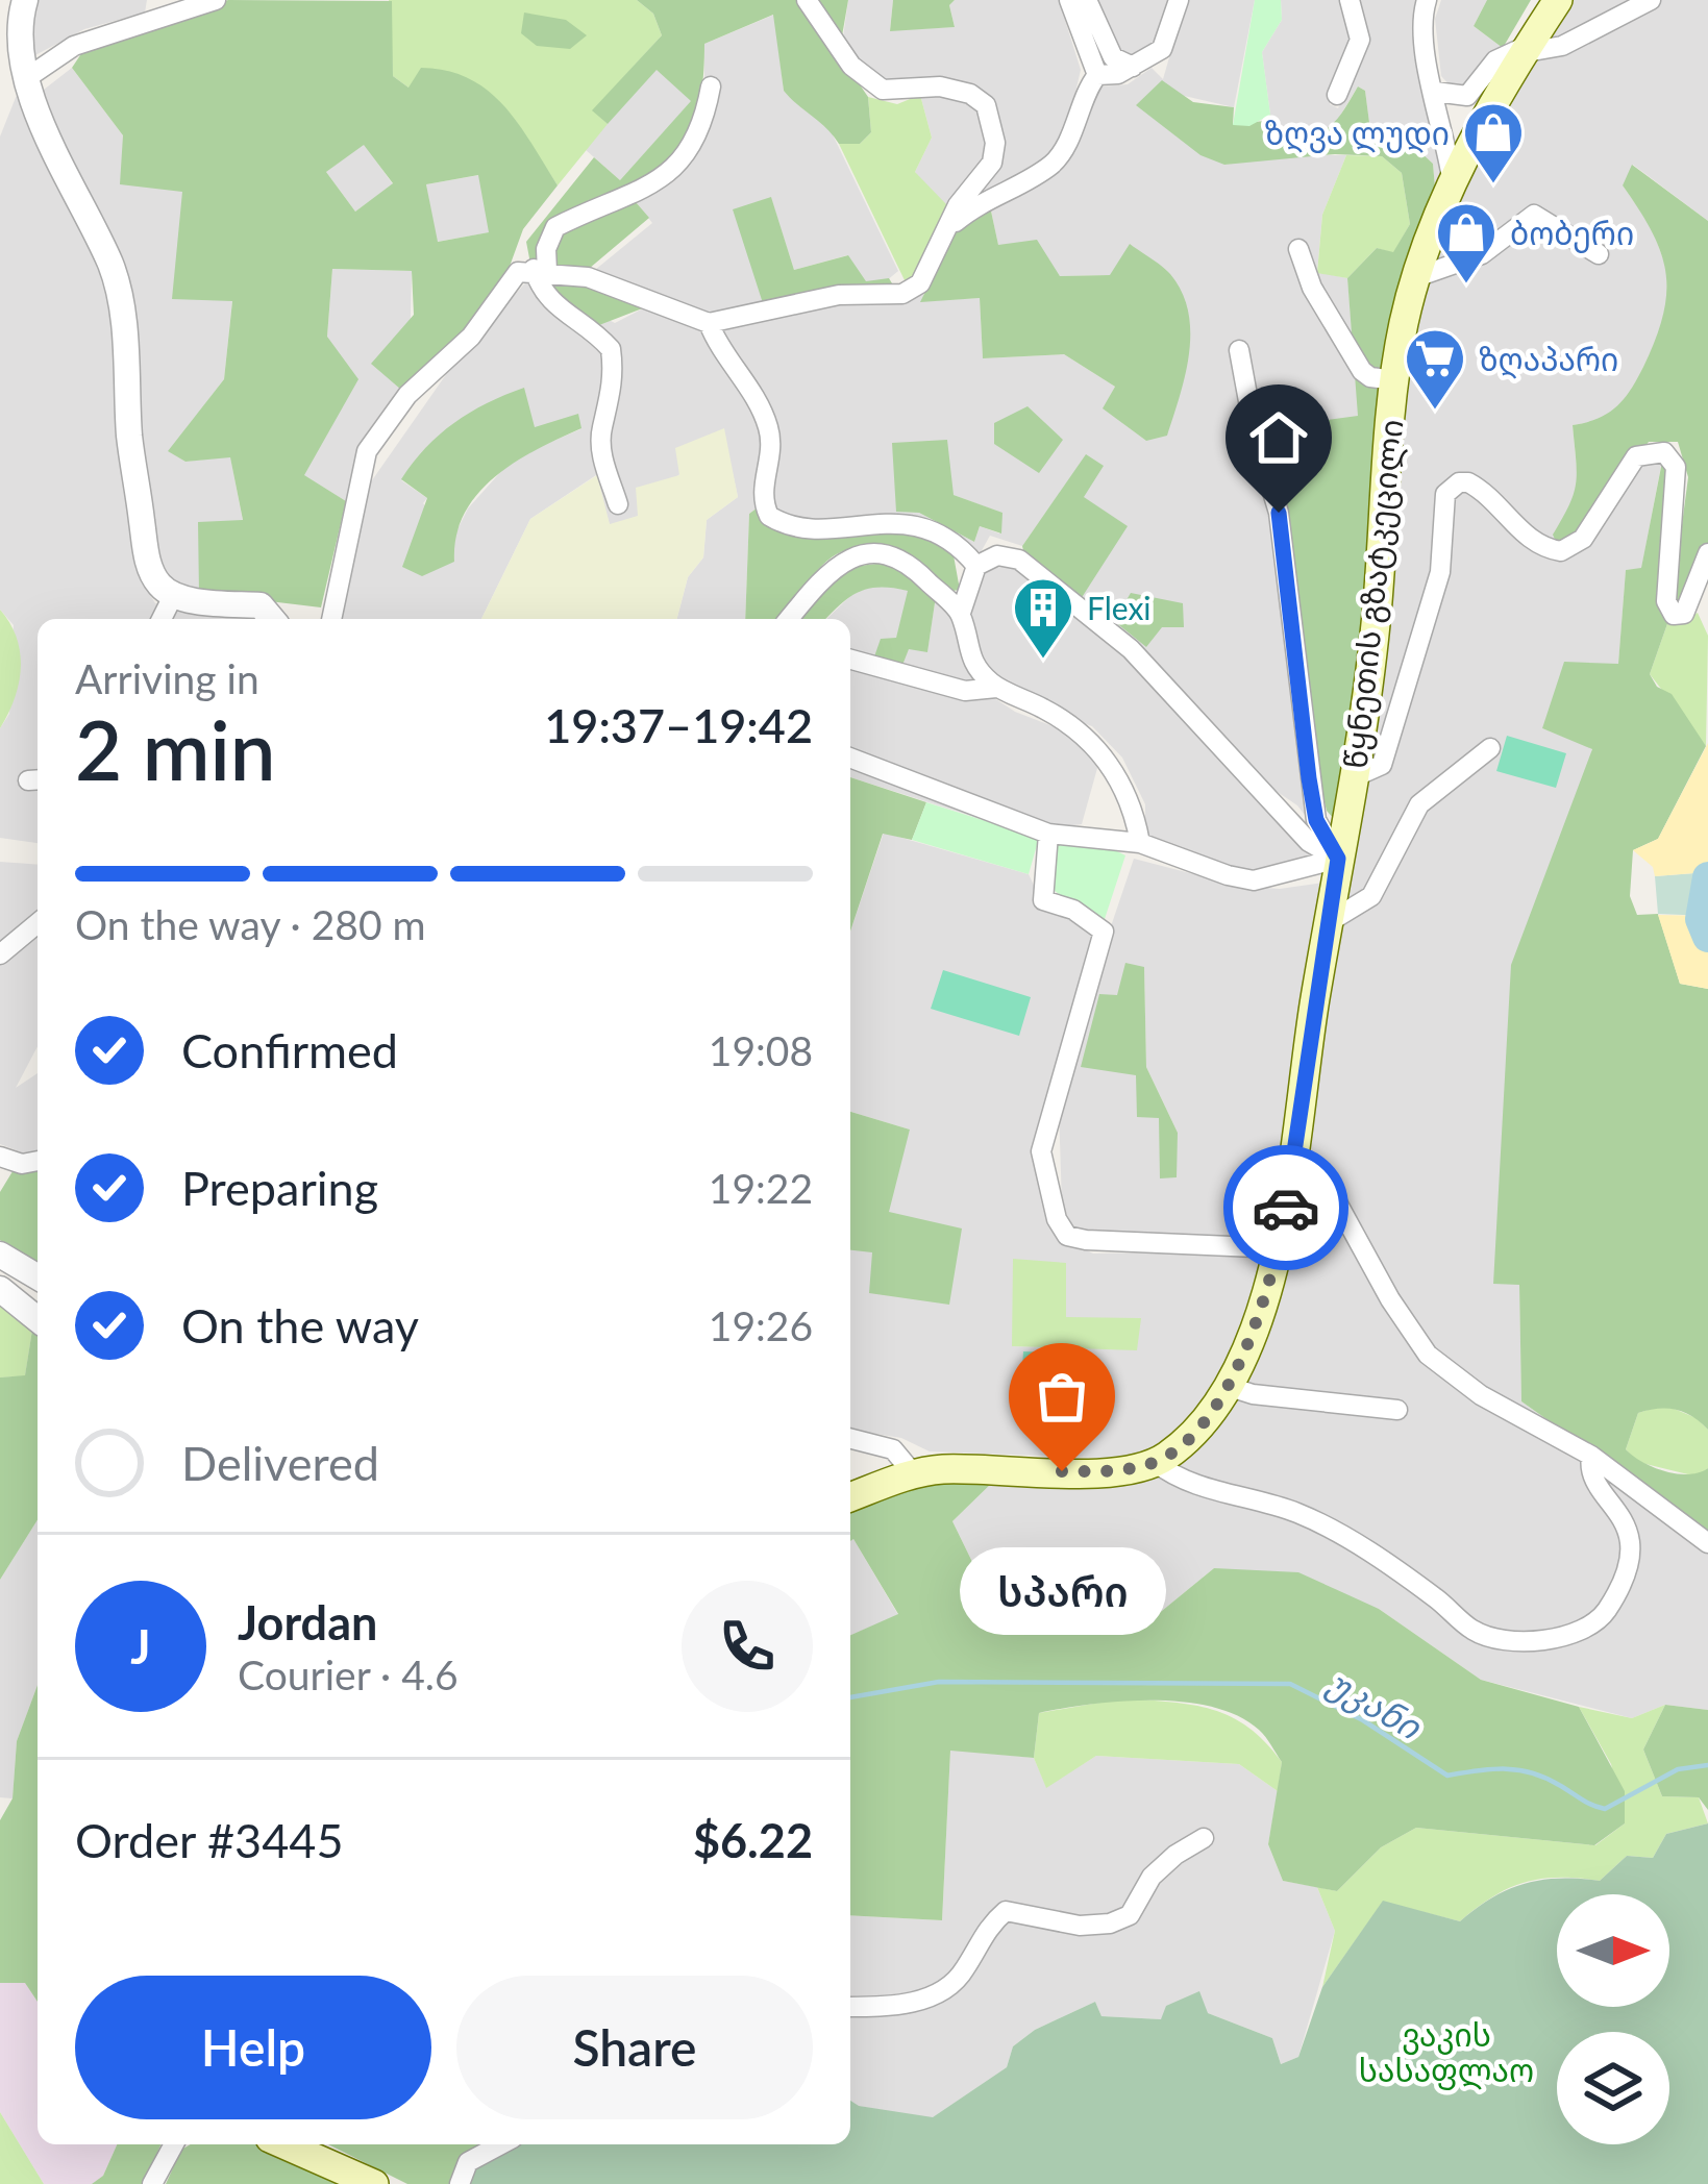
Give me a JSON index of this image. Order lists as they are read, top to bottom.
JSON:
{
  "streets": {
    "main road": ["წყნეთის გზატკეცილი"]
  },
  "water": ["უკანი"],
  "parks": ["ვაკის სასაფლაო"],
  "places": {
    "shop": ["ზღვა ლუდი", "ბობერი"],
    "supermarket": ["ზღაპარი"],
    "building": ["Flexi"],
    "other": ["სპარი"]
  },
  "north": "right",
  "page": {
    "heading": ["2 min", "Arriving in", "19:37–19:42"],
    "panel": [
      "Jordan",
      "Courier · 4.6",
      "Order #3445",
      "$6.22"
    ],
    "bar": "On the way · 280 m",
    "list": [
      ["Confirmed", "19:08"],
      ["Preparing", "19:22"],
      ["On the way", "19:26"],
      "Delivered"
    ],
    "bubble": "სპარი",
    "round": "J",
    "buttons": ["Help", "Share"]
  }
}
